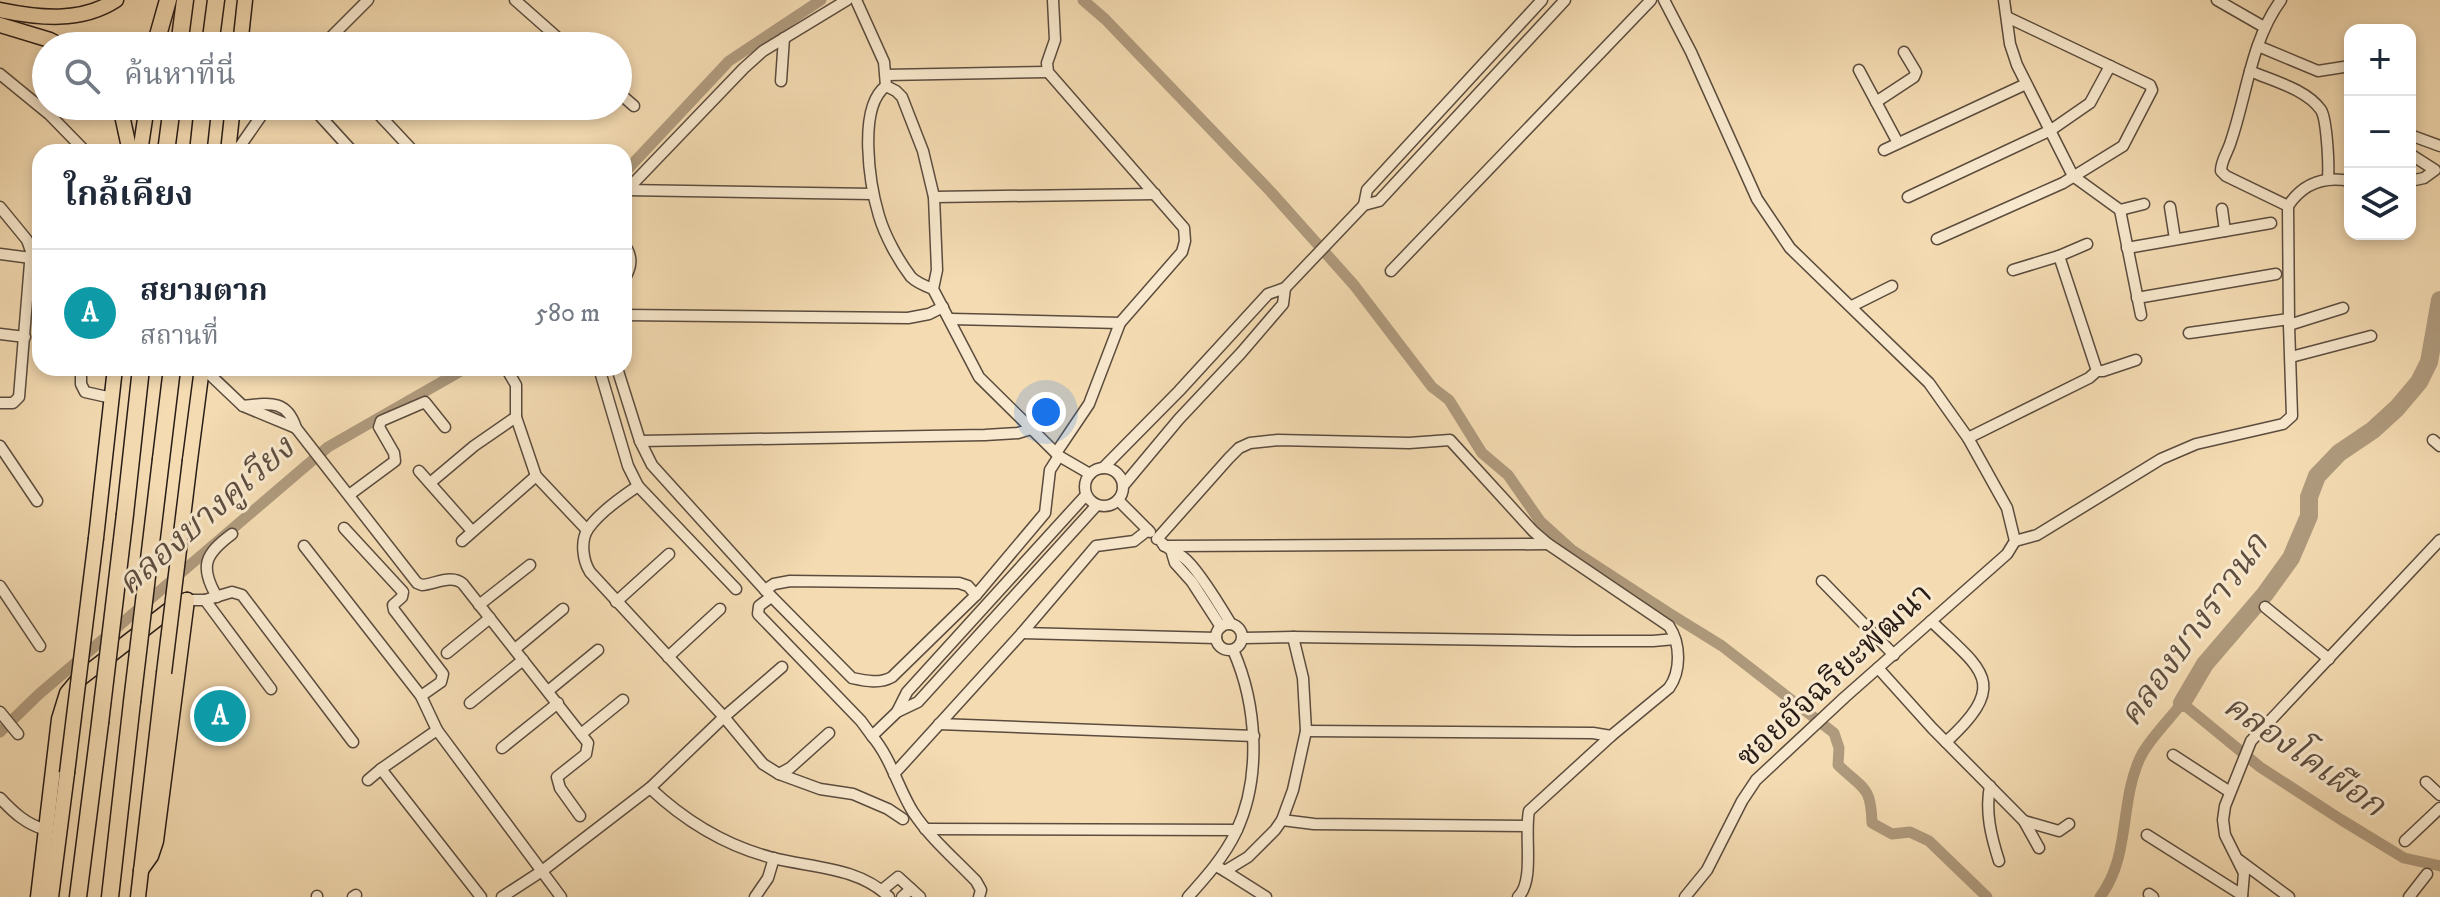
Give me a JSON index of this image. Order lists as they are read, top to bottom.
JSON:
{
  "streets": {
    "street": ["ซอยอัจฉริยะพัฒนา"]
  },
  "water": ["คลองบางคูเวียง", "คลองบางราวนก", "คลองโคเผือก"],
  "page": {
    "map_buttons": ["+", "−"],
    "search": "ค้นหาที่นี่",
    "heading": "ใกล้เคียง",
    "list": [
      {
        "mark": "A",
        "name": "สยามตาก",
        "note": "สถานที่",
        "value": "580 m"
      }
    ],
    "pins": "A"
  }
}
